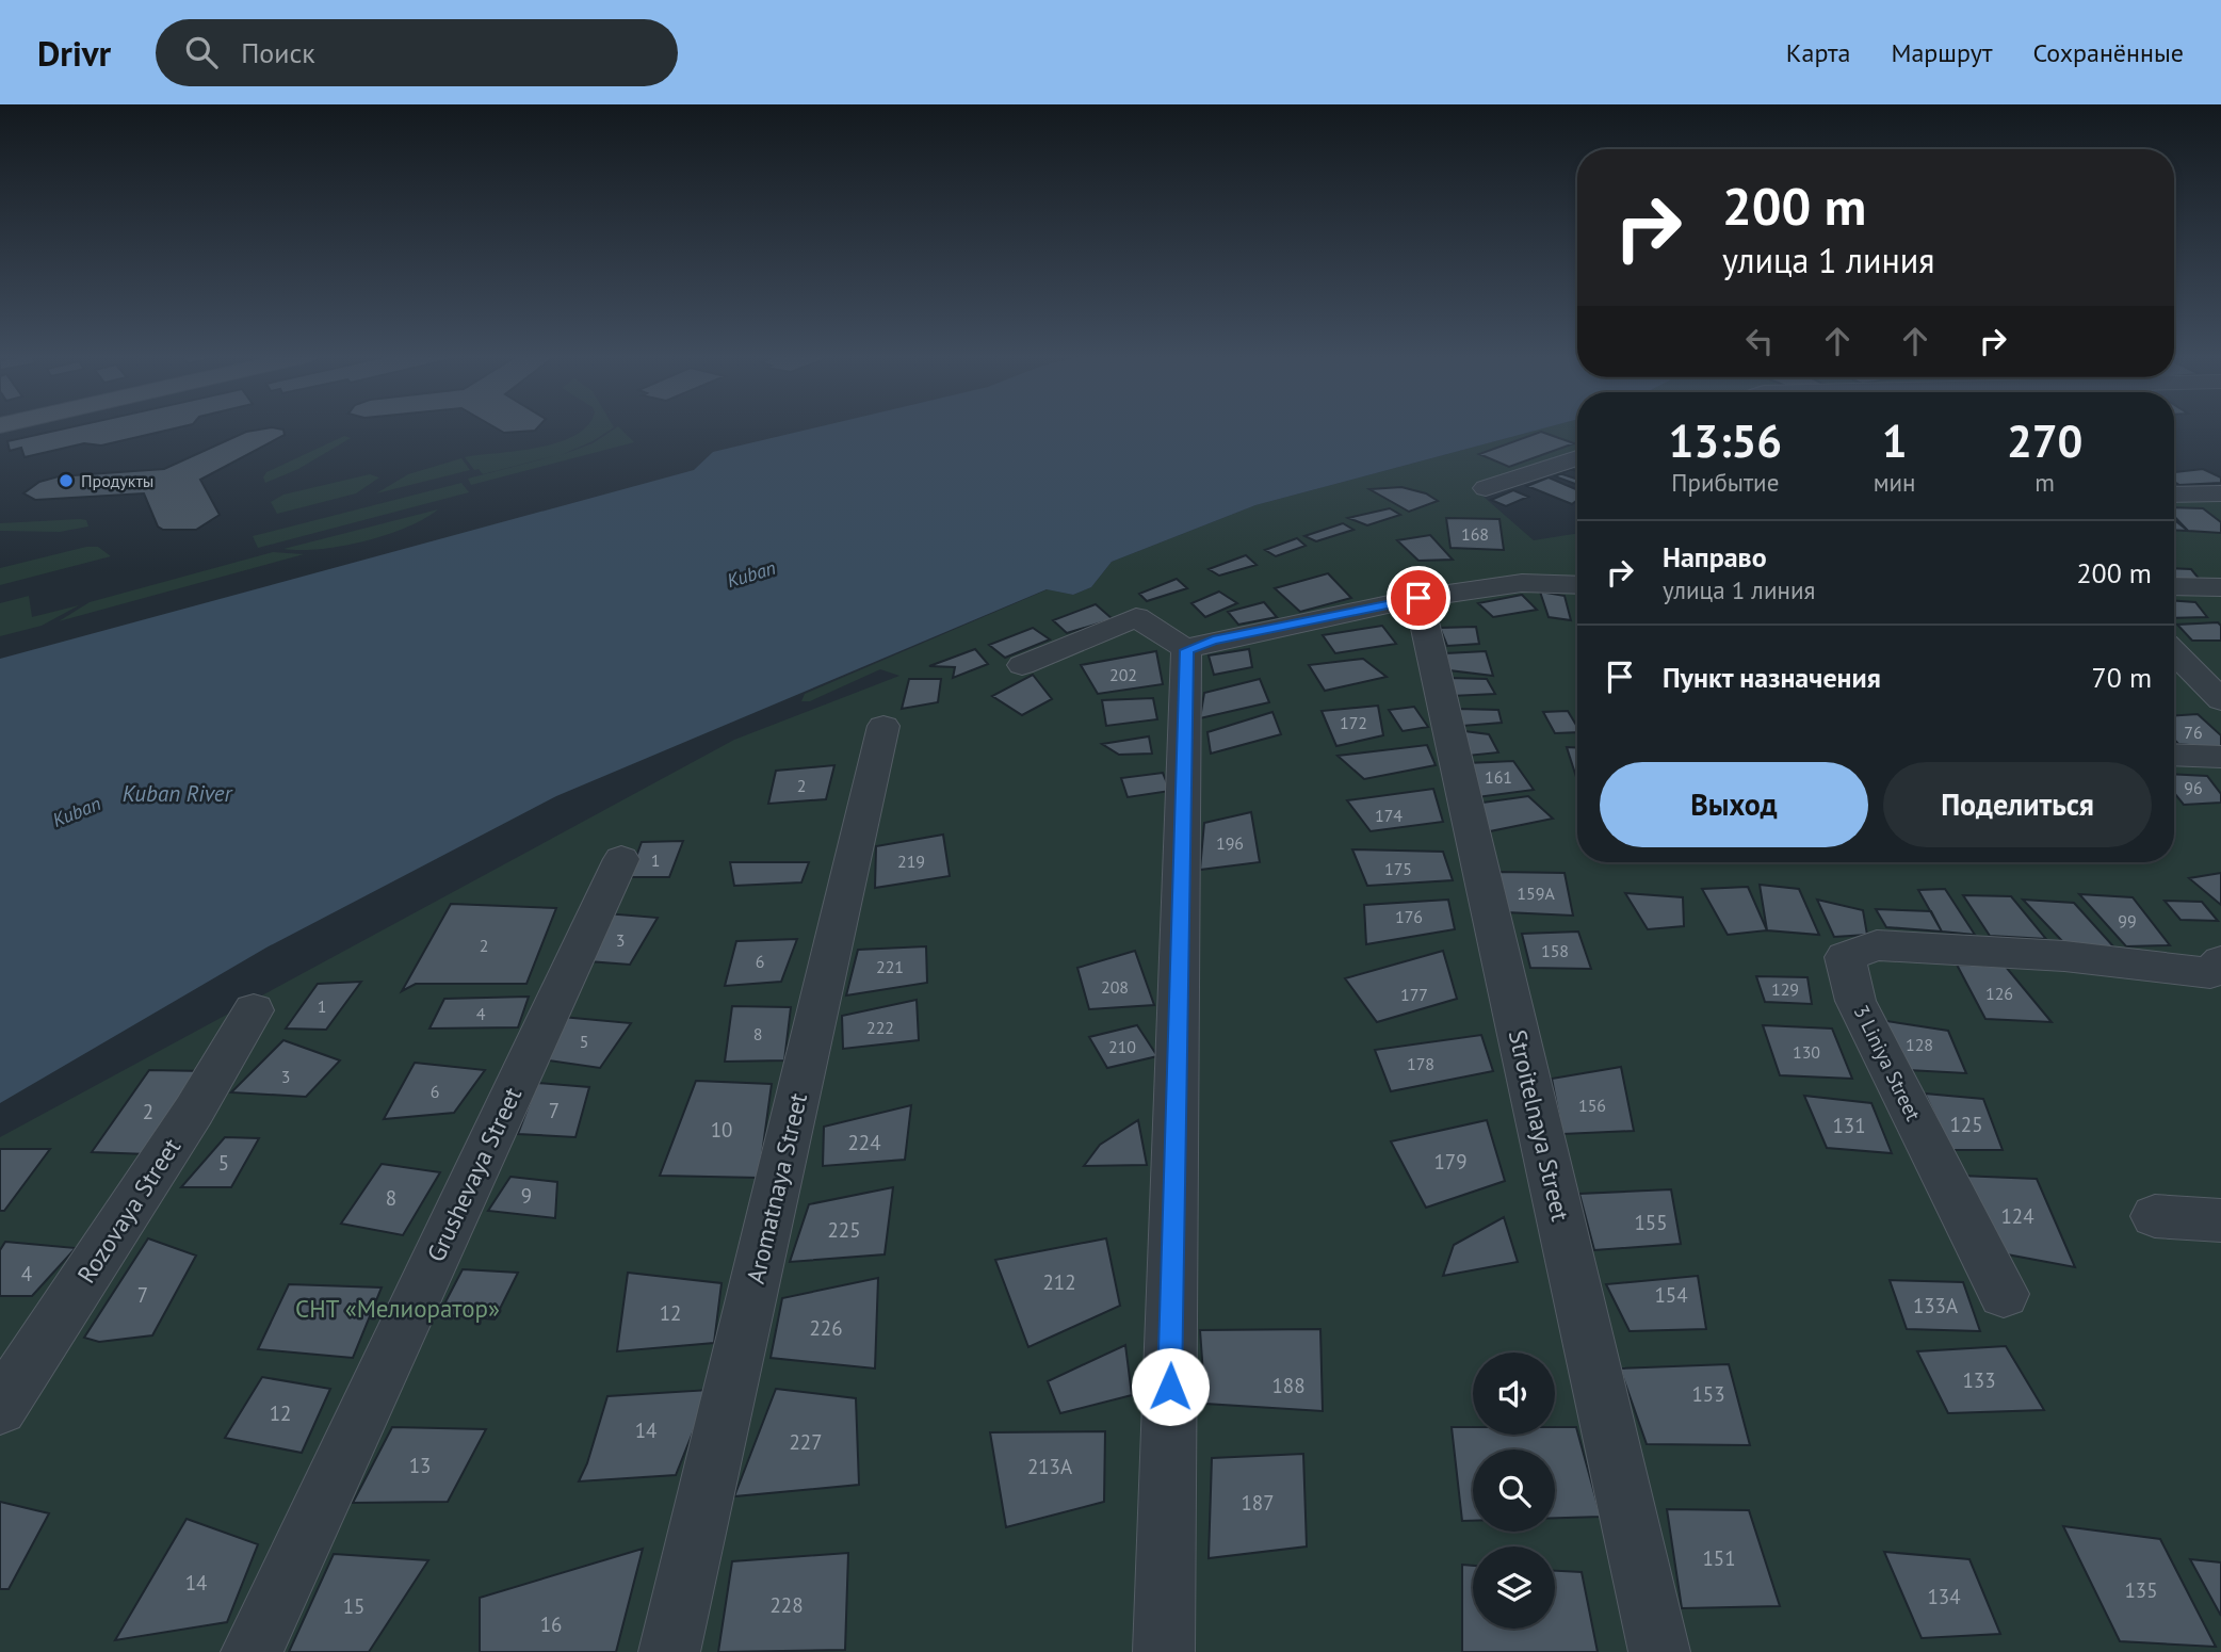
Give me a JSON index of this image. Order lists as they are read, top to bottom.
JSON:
{
  "streets": {
    "street": [
      "3 Liniya Street",
      "Stroitelnaya Street",
      "Grushevaya Street",
      "Aromatnaya Street",
      "Rozovaya Street"
    ]
  },
  "water": ["Kuban", "Kuban River"],
  "parks": ["СНТ «Мелиоратор»"],
  "places": ["Продукты"],
  "house_numbers": [
    "168",
    "202",
    "172",
    "76",
    "161",
    "2",
    "96",
    "174",
    "196",
    "1",
    "219",
    "175",
    "159А",
    "176",
    "99",
    "3",
    "2",
    "158",
    "6",
    "221",
    "208",
    "129",
    "126",
    "177",
    "1",
    "4",
    "222",
    "8",
    "5",
    "128",
    "210",
    "130",
    "178",
    "3",
    "6",
    "156",
    "7",
    "2",
    "125",
    "131",
    "10",
    "224",
    "179",
    "5",
    "9",
    "8",
    "124",
    "155",
    "225",
    "4",
    "212",
    "7",
    "154",
    "133А",
    "12",
    "226",
    "133",
    "188",
    "153",
    "12",
    "14",
    "227",
    "13",
    "213А",
    "187",
    "151",
    "14",
    "135",
    "134",
    "228",
    "15",
    "16"
  ],
  "page": {
    "header": "Drivr",
    "search": "Поиск",
    "nav": ["Карта", "Маршрут", "Сохранённые"],
    "turn": ["200 m", "улица 1 линия"],
    "eta": [
      "13:56",
      "Прибытие",
      "1",
      "мин",
      "270",
      "m"
    ],
    "list": [
      {
        "name": "Направо",
        "note": "улица 1 линия",
        "value": "200 m"
      },
      {
        "name": "Пункт назначения",
        "value": "70 m"
      }
    ],
    "buttons": ["Выход", "Поделиться"]
  }
}
